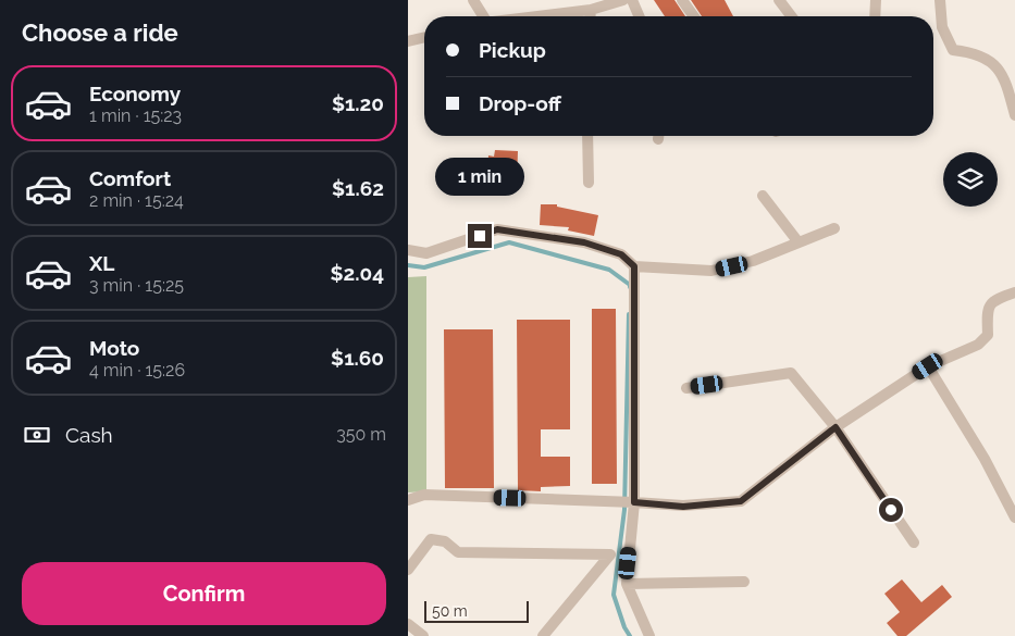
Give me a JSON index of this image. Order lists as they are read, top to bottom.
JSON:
{
  "scale_bar": "50 m",
  "page": {
    "heading": "Choose a ride",
    "banner": ["Pickup", "Drop-off"],
    "list": [
      {
        "name": "Economy",
        "note": "1 min · 15:23",
        "value": "$1.20"
      },
      {
        "name": "Comfort",
        "note": "2 min · 15:24",
        "value": "$1.62"
      },
      {
        "name": "XL",
        "note": "3 min · 15:25",
        "value": "$2.04"
      },
      {
        "name": "Moto",
        "note": "4 min · 15:26",
        "value": "$1.60"
      }
    ],
    "bubble": "1 min",
    "pay": ["Cash", "350 m"],
    "buttons": "Confirm",
    "scale": "50 m"
  }
}
